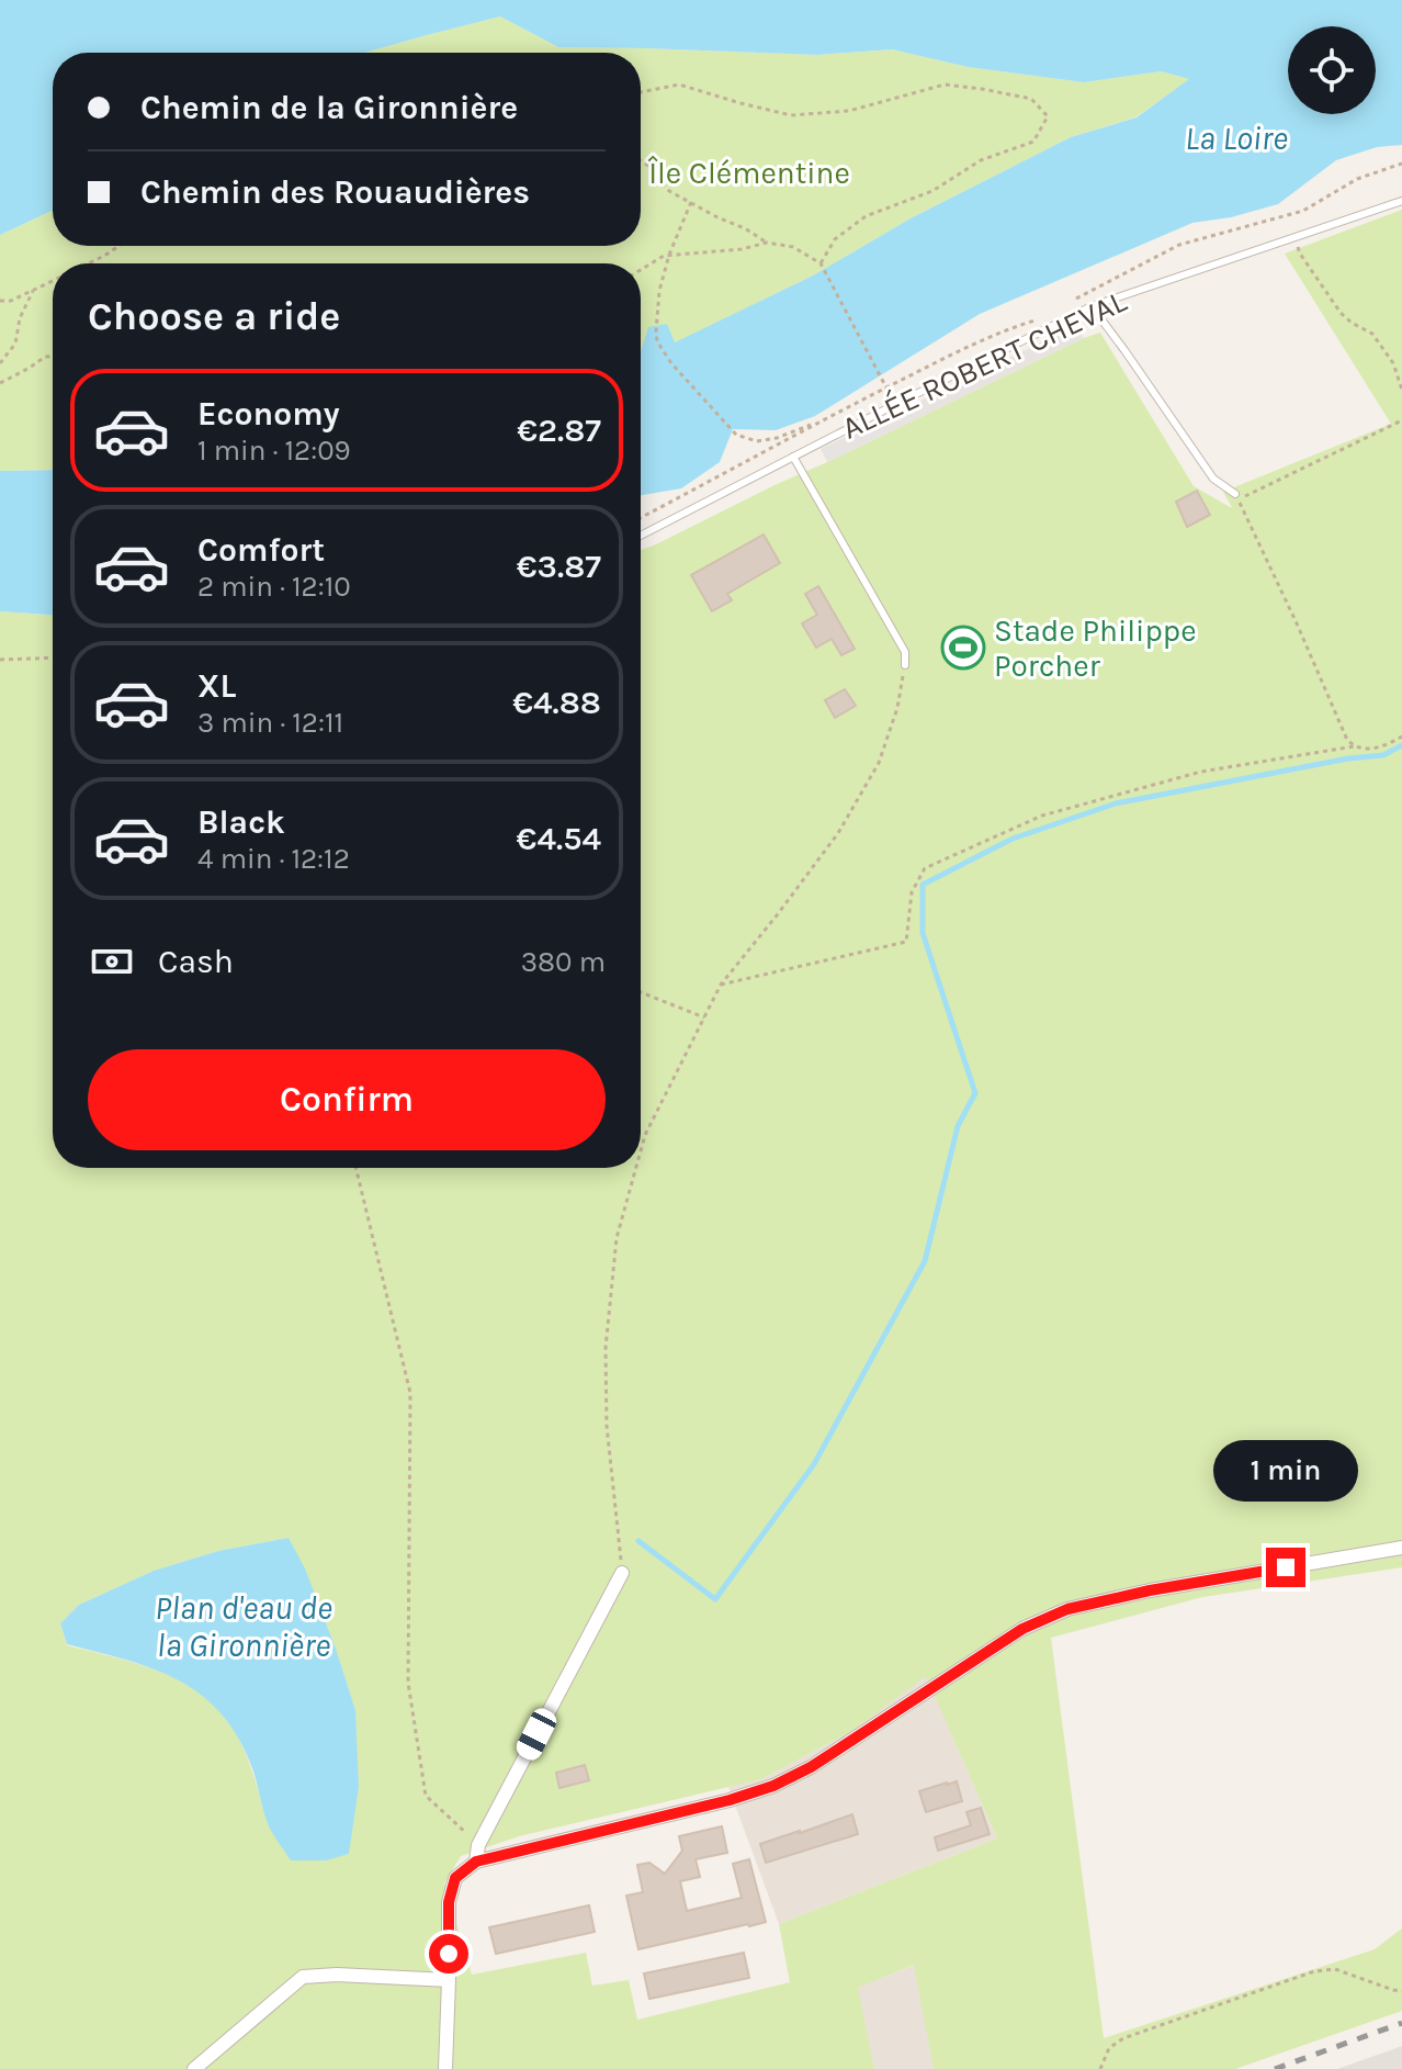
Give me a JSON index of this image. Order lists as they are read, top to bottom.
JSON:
{
  "streets": {
    "lane": ["ALLÉE ROBERT CHEVAL"]
  },
  "water": ["La Loire", "Plan d'eau de la Gironnière"],
  "parks": ["Île Clémentine"],
  "places": {
    "sports": ["Stade Philippe Porcher"]
  },
  "page": {
    "banner": ["Chemin de la Gironnière", "Chemin des Rouaudières"],
    "heading": "Choose a ride",
    "list": [
      {
        "name": "Economy",
        "note": "1 min · 12:09",
        "value": "€2.87"
      },
      {
        "name": "Comfort",
        "note": "2 min · 12:10",
        "value": "€3.87"
      },
      {
        "name": "XL",
        "note": "3 min · 12:11",
        "value": "€4.88"
      },
      {
        "name": "Black",
        "note": "4 min · 12:12",
        "value": "€4.54"
      }
    ],
    "pay": ["Cash", "380 m"],
    "buttons": "Confirm",
    "bubble": "1 min"
  }
}
